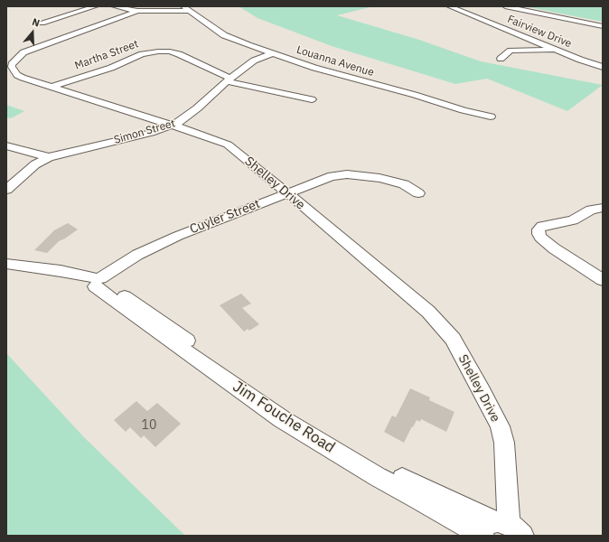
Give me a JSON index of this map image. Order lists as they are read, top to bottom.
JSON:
{
  "streets": {
    "street": [
      "Fairview Drive",
      "Martha Street",
      "Louanna Avenue",
      "Simon Street",
      "Shelley Drive",
      "Cuyler Street",
      "Jim Fouche Road"
    ]
  },
  "crossings": [
    ["Martha Street", "Simon Street"],
    ["Martha Street", "Shelley Drive"],
    ["Louanna Avenue", "Simon Street"],
    ["Simon Street", "Shelley Drive"],
    ["Shelley Drive", "Cuyler Street"],
    ["Shelley Drive", "Jim Fouche Road"],
    ["Cuyler Street", "Jim Fouche Road"]
  ],
  "house_numbers": ["10"],
  "north": "top"
}
